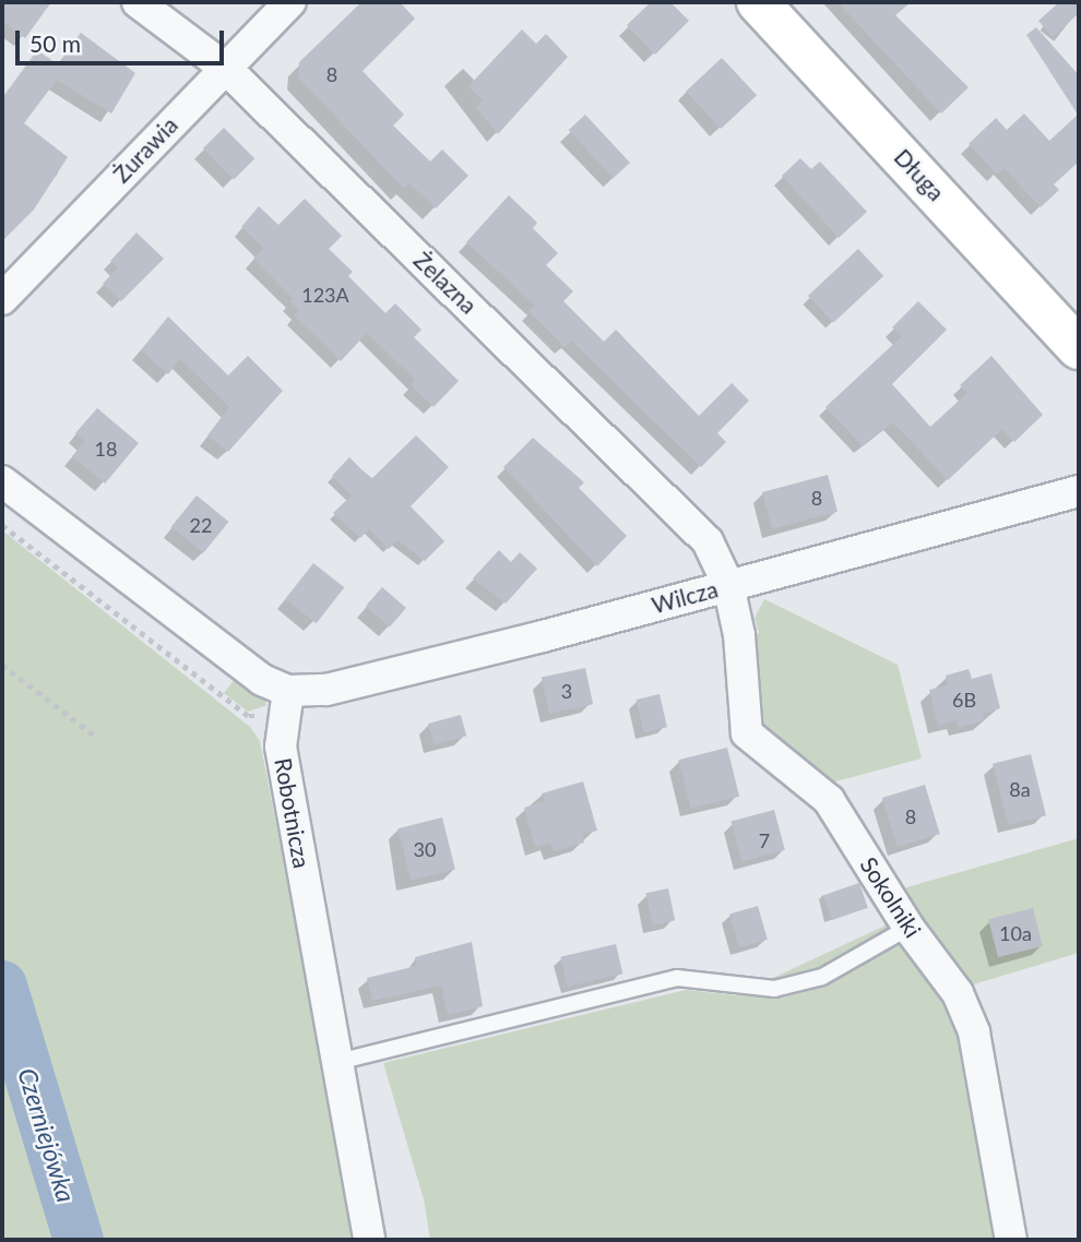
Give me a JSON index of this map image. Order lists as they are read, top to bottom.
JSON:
{
  "streets": {
    "street": [
      "Żurawia",
      "Długa",
      "Żelazna",
      "Wilcza",
      "Robotnicza",
      "Sokolniki"
    ]
  },
  "crossings": [
    ["Żurawia", "Żelazna"],
    ["Żelazna", "Wilcza"],
    ["Żelazna", "Sokolniki"],
    ["Wilcza", "Robotnicza"],
    ["Wilcza", "Sokolniki"]
  ],
  "water": ["Czerniejówka"],
  "house_numbers": [
    "8",
    "123A",
    "18",
    "8",
    "22",
    "3",
    "6B",
    "8a",
    "8",
    "7",
    "30",
    "10a"
  ],
  "scale_bar": "50 m"
}
